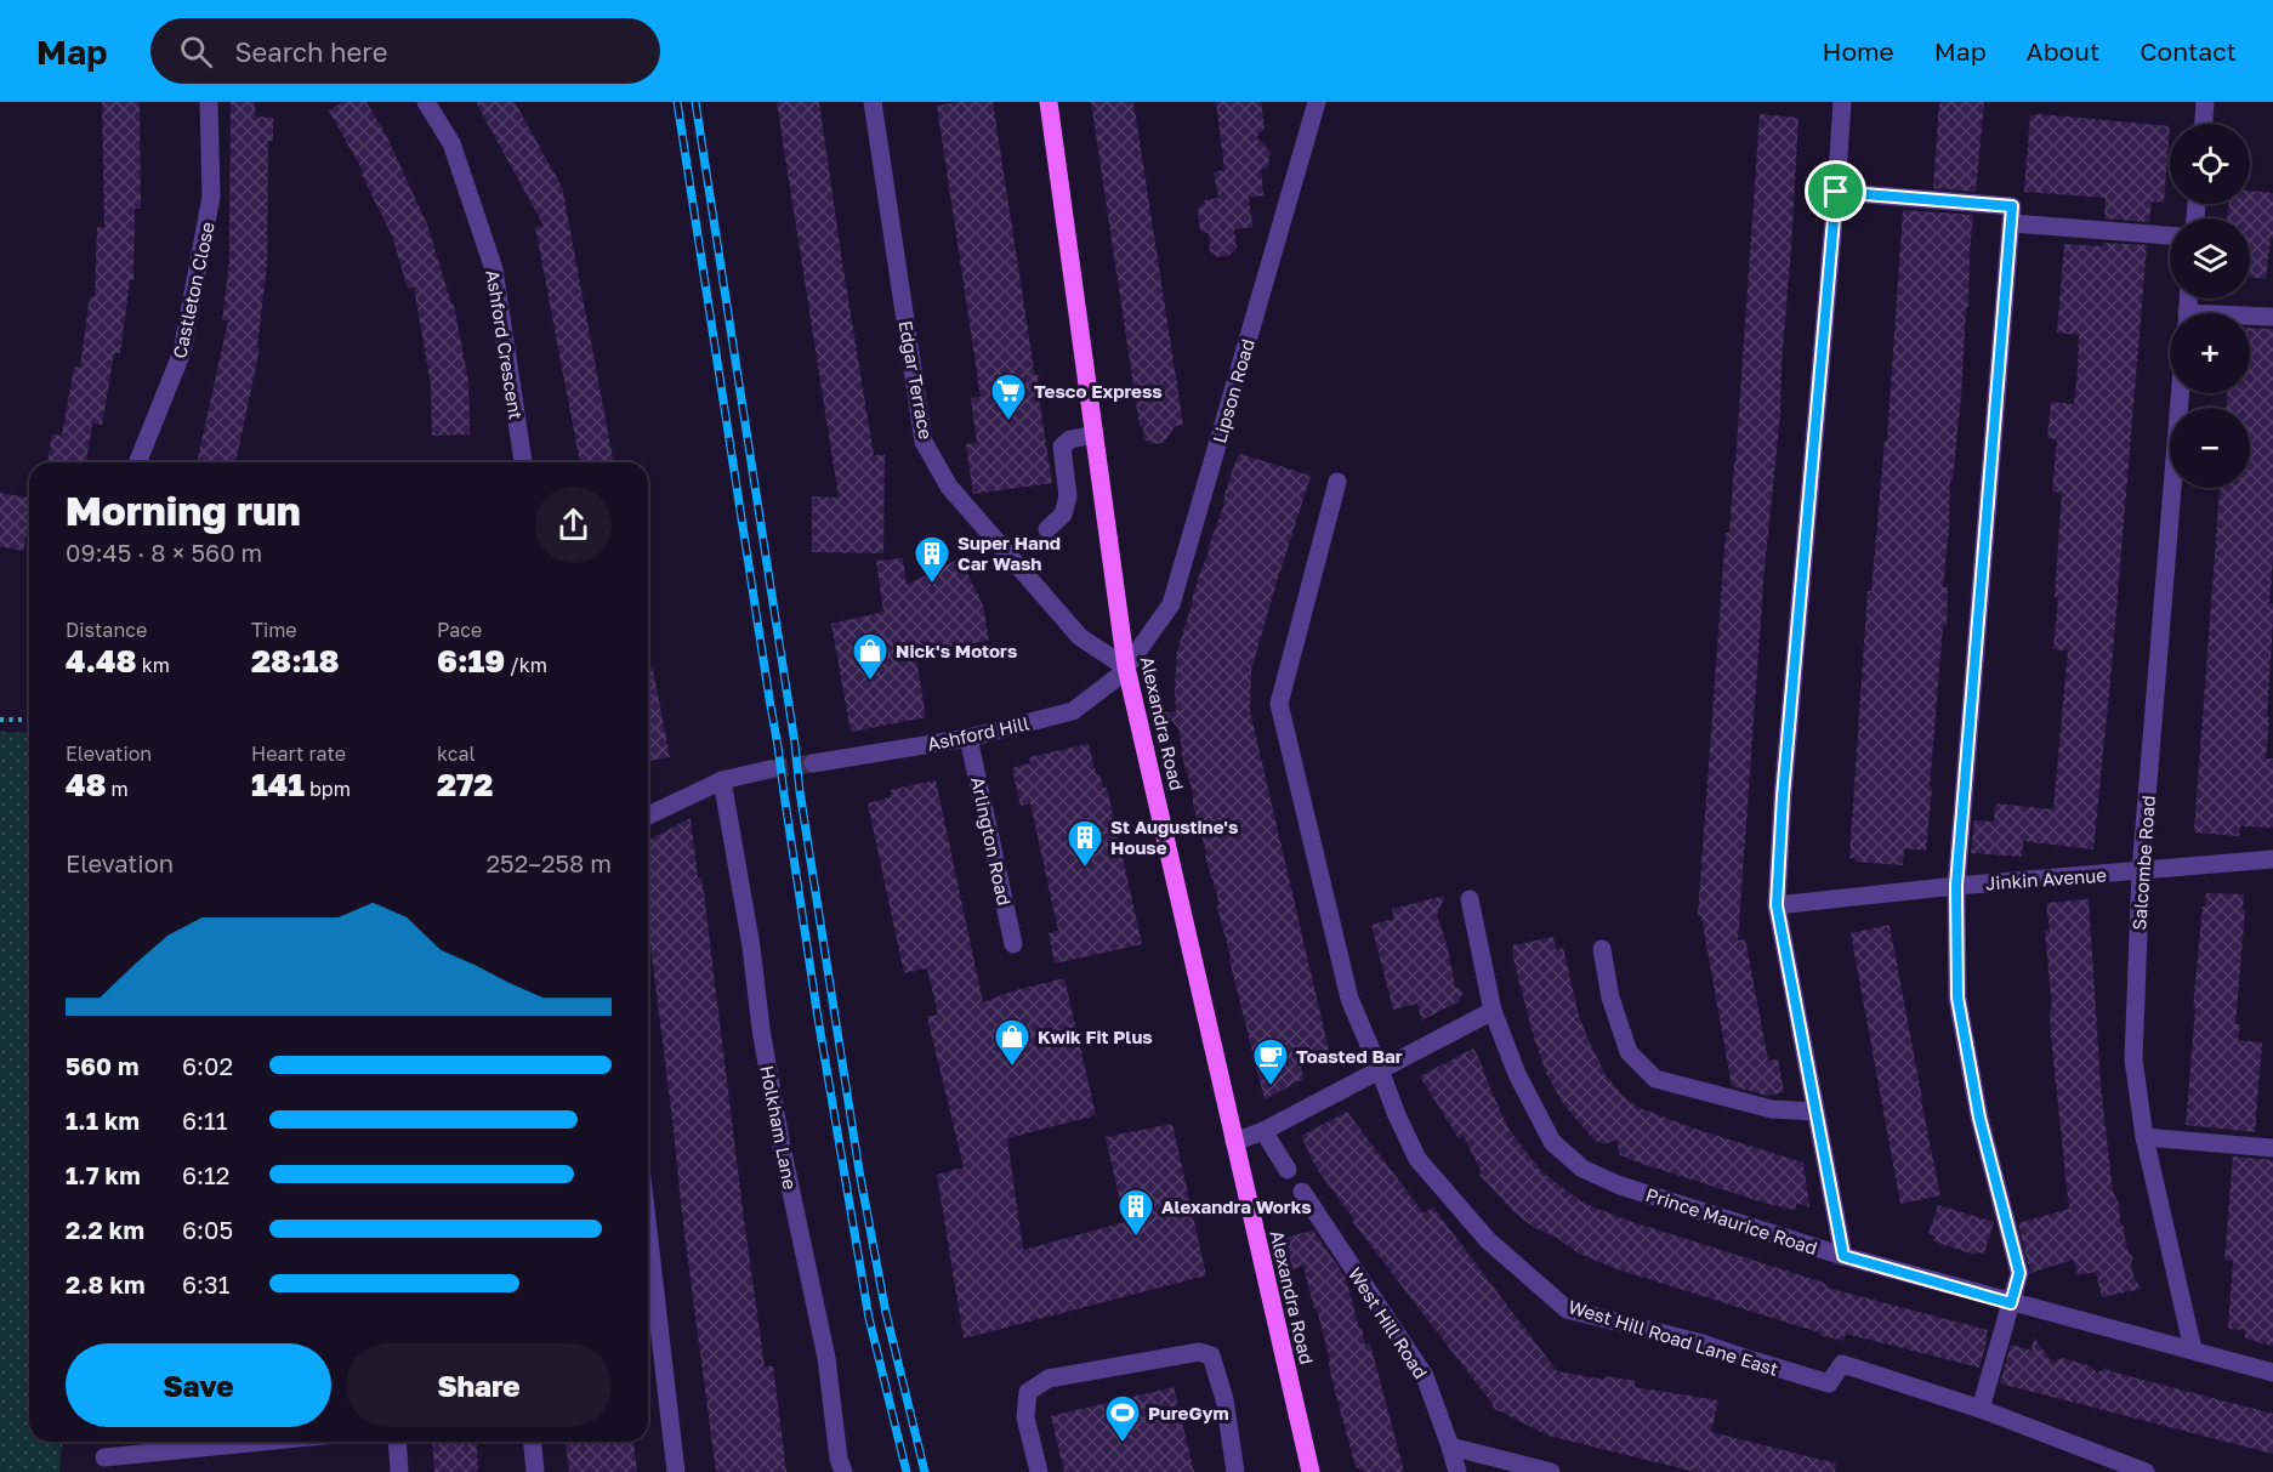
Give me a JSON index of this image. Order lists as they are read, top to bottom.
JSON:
{
  "streets": {
    "main road": ["Alexandra Road"],
    "street": [
      "Castleton Close",
      "Ashford Crescent",
      "Edgar Terrace",
      "Lipson Road",
      "Ashford Hill",
      "Arlington Road",
      "Salcombe Road",
      "Jinkin Avenue",
      "Holkham Lane",
      "Prince Maurice Road",
      "West Hill Road",
      "West Hill Road Lane East"
    ]
  },
  "crossings": [
    ["Edgar Terrace", "Lipson Road"],
    ["Edgar Terrace", "Alexandra Road"],
    ["Edgar Terrace", "Ashford Hill"],
    ["Lipson Road", "Alexandra Road"],
    ["Lipson Road", "Ashford Hill"],
    ["Alexandra Road", "Ashford Hill"],
    ["Ashford Hill", "Arlington Road"],
    ["Salcombe Road", "Jinkin Avenue"],
    ["Salcombe Road", "Prince Maurice Road"]
  ],
  "places": {
    "supermarket": ["Tesco Express"],
    "building": ["Super Hand Car Wash", "St Augustine's House", "Alexandra Works"],
    "shop": ["Nick's Motors", "Kwik Fit Plus"],
    "cafe": ["Toasted Bar"],
    "sports": ["PureGym"]
  },
  "page": {
    "header": "Map",
    "search": "Search here",
    "nav": [
      "Home",
      "Map",
      "About",
      "Contact"
    ],
    "map_buttons": ["+", "−"],
    "heading": ["Morning run", "09:45 · 8 × 560 m"],
    "stats": [
      ["Distance", "4.48 km"],
      ["Time", "28:18"],
      ["Pace", "6:19 /km"],
      ["Elevation", "48 m"],
      ["Heart rate", "141 bpm"],
      ["kcal", "272"]
    ],
    "chart": ["Elevation", "252–258 m"],
    "list": [
      {
        "name": "560 m",
        "note": "6:02"
      },
      {
        "name": "1.1 km",
        "note": "6:11"
      },
      {
        "name": "1.7 km",
        "note": "6:12"
      },
      {
        "name": "2.2 km",
        "note": "6:05"
      },
      {
        "name": "2.8 km",
        "note": "6:31"
      }
    ],
    "buttons": ["Save", "Share"]
  }
}
